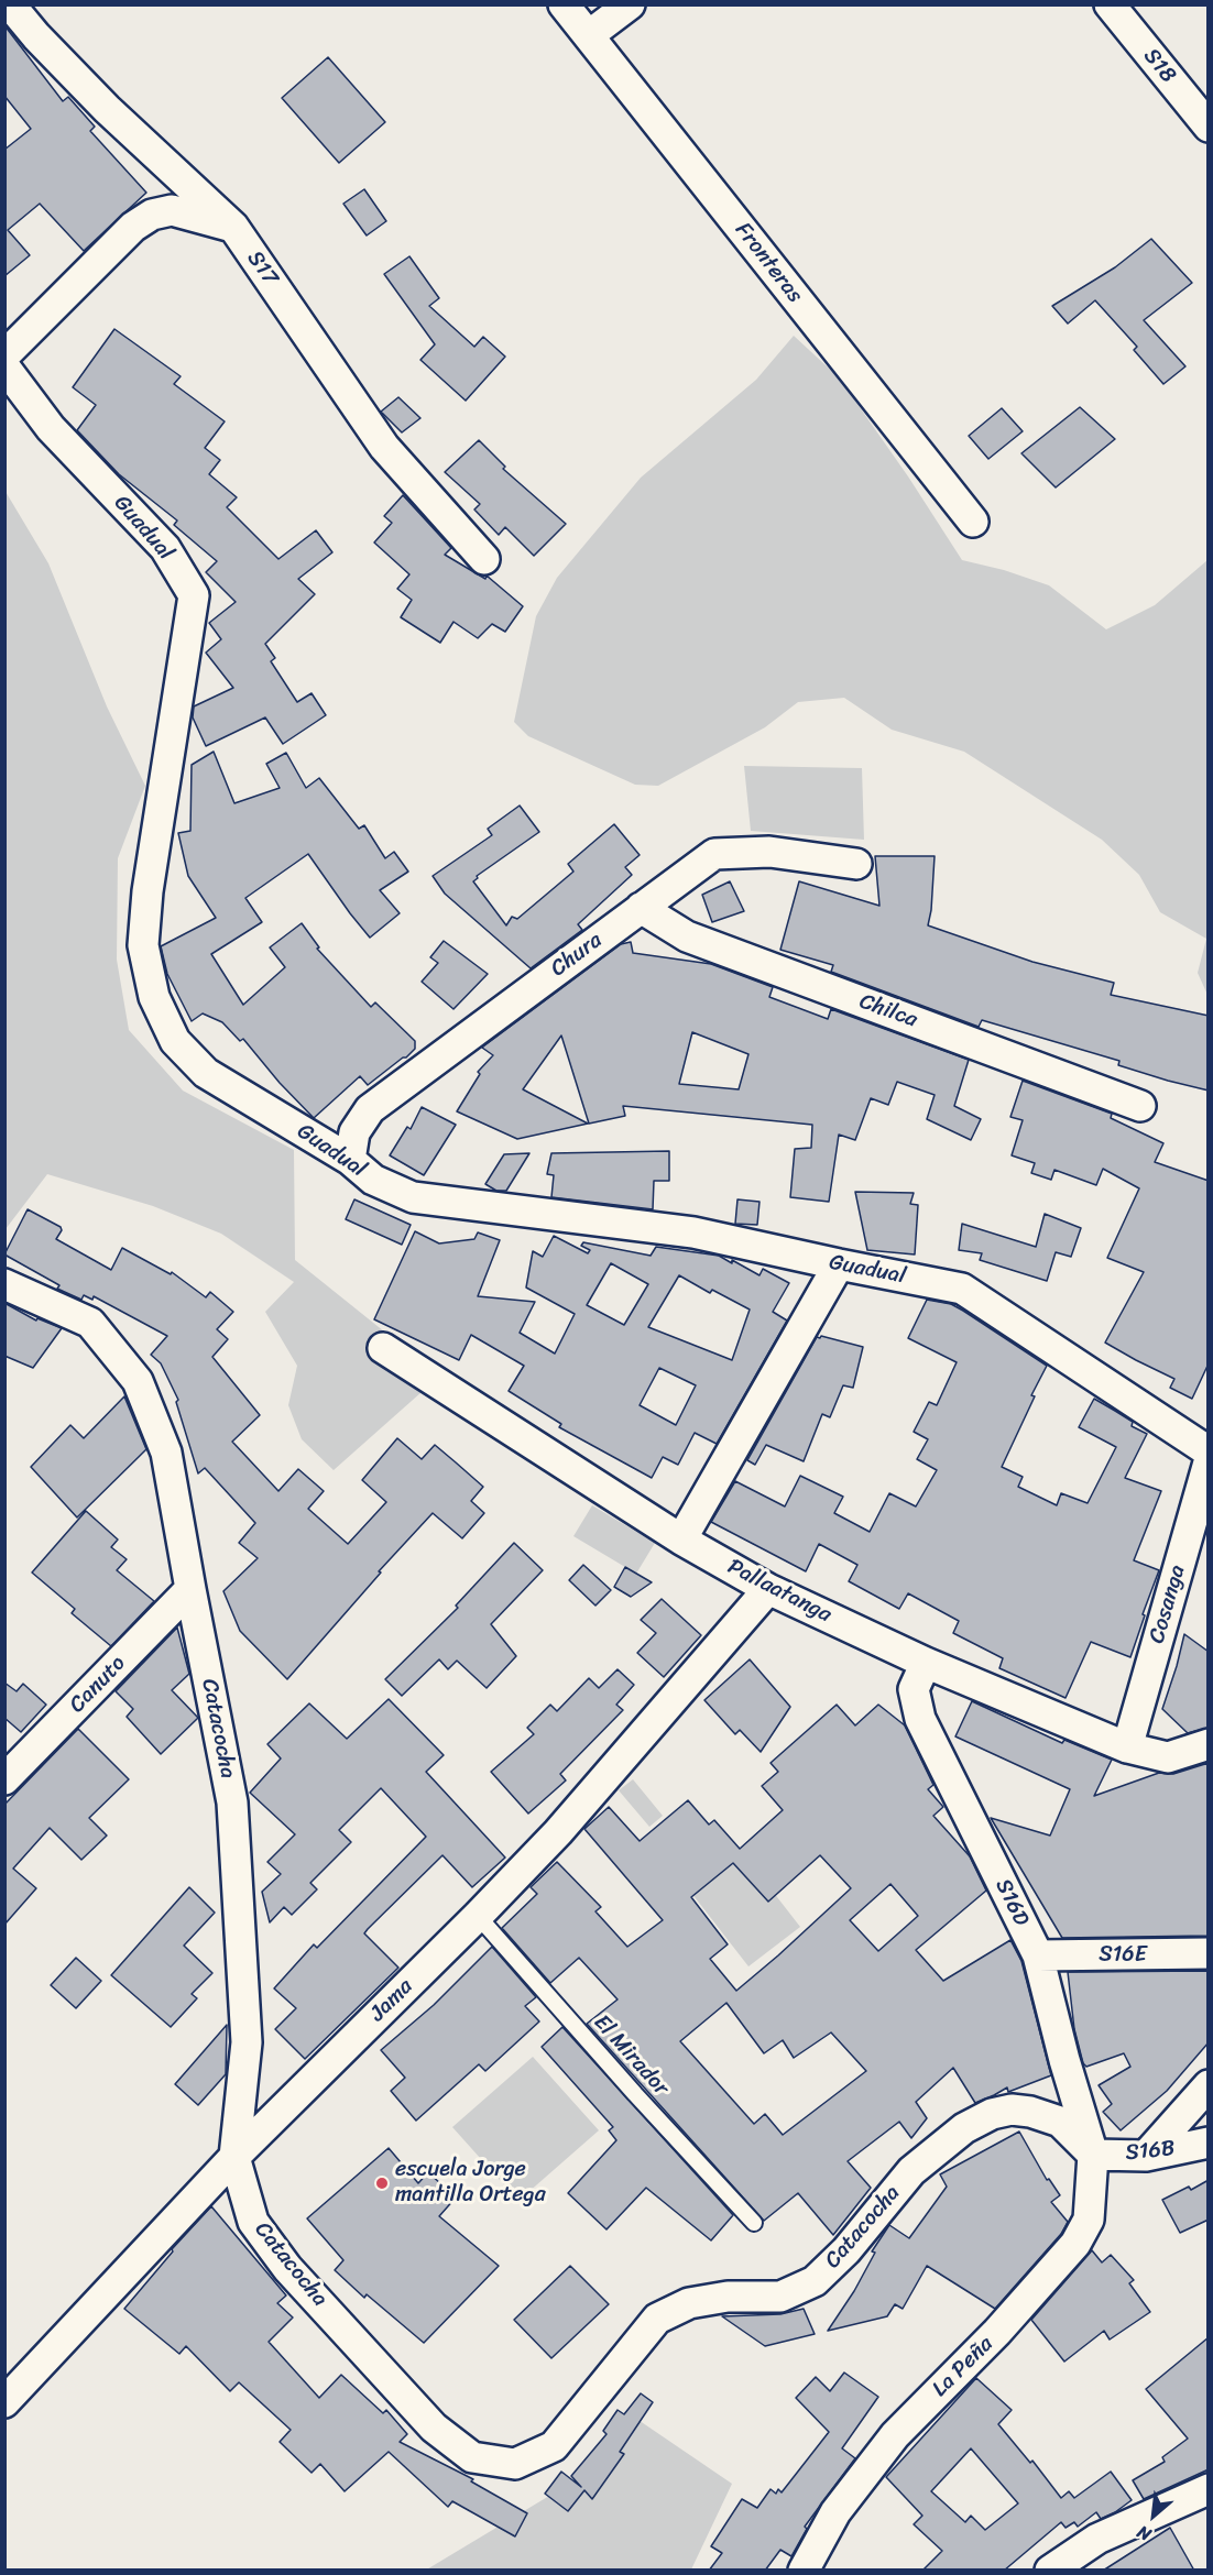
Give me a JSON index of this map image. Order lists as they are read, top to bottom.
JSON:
{
  "streets": {
    "street": [
      "S18",
      "Fronteras",
      "S17",
      "Guadual",
      "Chura",
      "Chilca",
      "Pallaatanga",
      "Cosanga",
      "Canuto",
      "Catacocha",
      "S16D",
      "S16E",
      "Jama",
      "S16B",
      "La Peña"
    ],
    "lane": ["El Mirador"]
  },
  "crossings": [
    ["Guadual", "Chura"],
    ["Chura", "Chilca"],
    ["Pallaatanga", "Cosanga"],
    ["Pallaatanga", "S16D"],
    ["Pallaatanga", "Jama"],
    ["Canuto", "Catacocha"],
    ["Catacocha", "S16D"],
    ["Catacocha", "Jama"],
    ["Catacocha", "S16B"],
    ["Catacocha", "La Peña"],
    ["S16D", "S16E"],
    ["S16D", "S16B"],
    ["S16D", "La Peña"],
    ["Jama", "El Mirador"],
    ["S16B", "La Peña"]
  ],
  "places": ["escuela Jorge mantilla Ortega"],
  "north": "bottom left"
}
